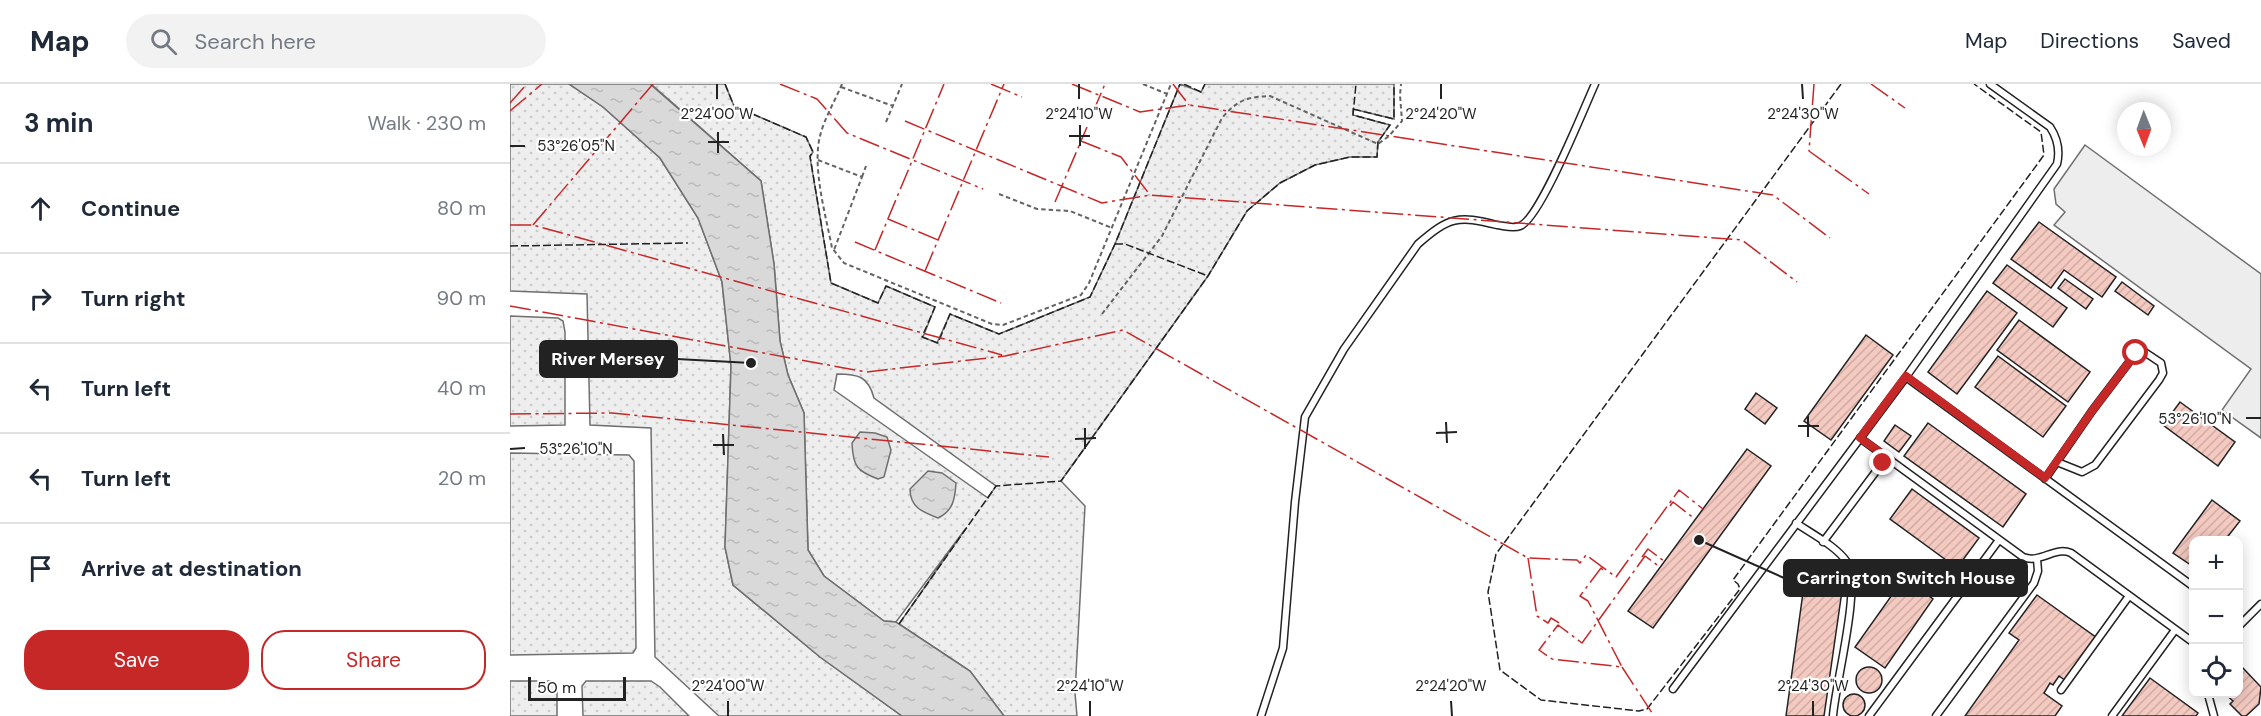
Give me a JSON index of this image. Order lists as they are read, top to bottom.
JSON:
{
  "places": ["River Mersey", "Carrington Switch House"],
  "scale_bar": "50 m",
  "north": "bottom",
  "page": {
    "header": "Map",
    "search": "Search here",
    "nav": ["Map", "Directions", "Saved"],
    "heading": ["3 min", "Walk · 230 m"],
    "list": [
      ["Continue", "80 m"],
      ["Turn right", "90 m"],
      ["Turn left", "40 m"],
      ["Turn left", "20 m"],
      "Arrive at destination"
    ],
    "map_buttons": ["+", "−"],
    "buttons": ["Save", "Share"],
    "scale": "50 m"
  },
  "coordinates": [
    "2°24'00\"W",
    "2°24'10\"W",
    "2°24'20\"W",
    "2°24'30\"W",
    "53°26'05\"N",
    "53°26'10\"N"
  ]
}
